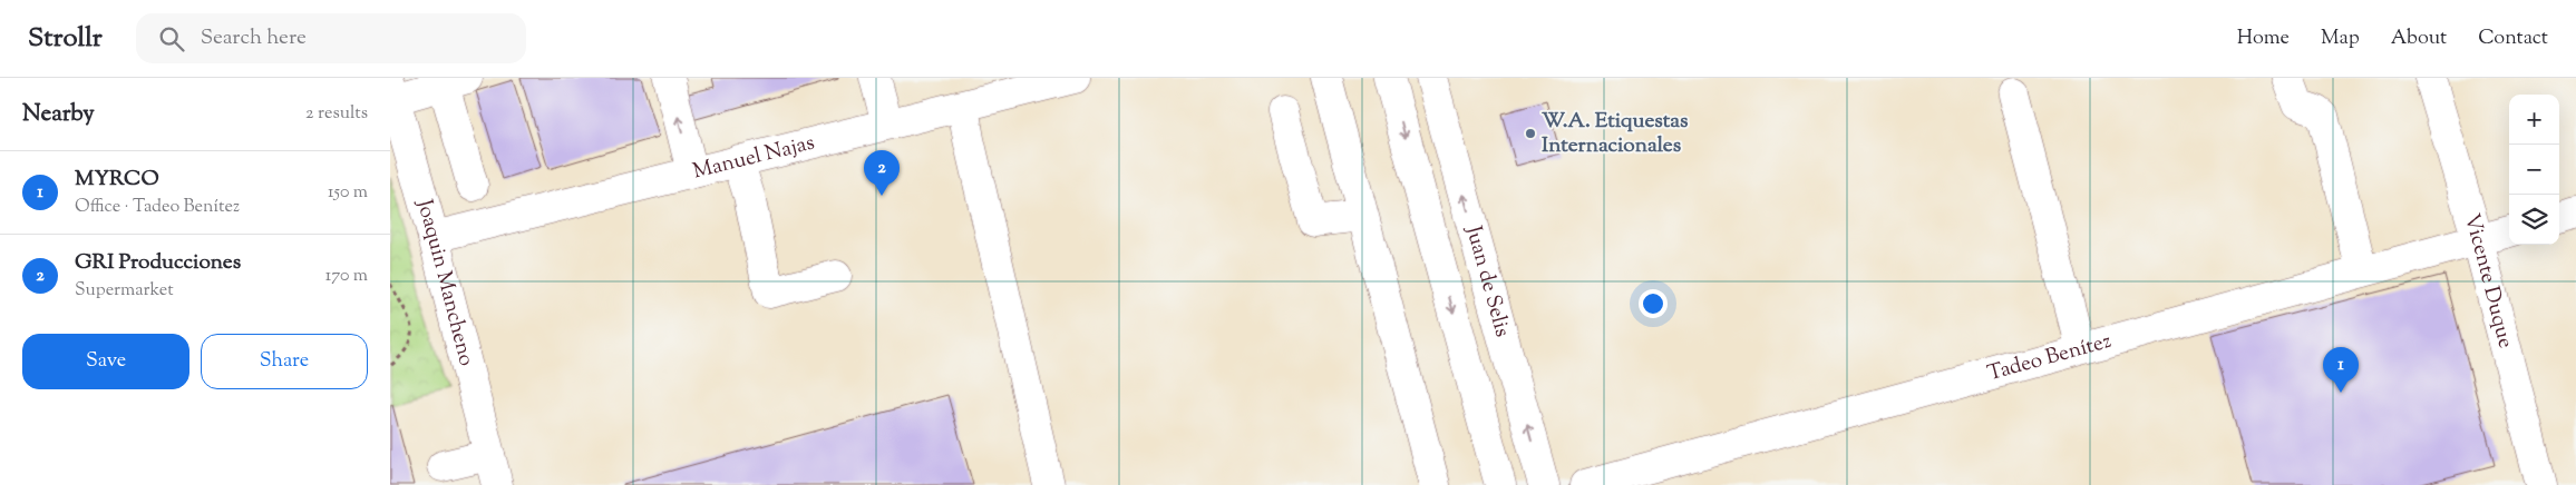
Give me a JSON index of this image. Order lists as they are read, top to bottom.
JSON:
{
  "streets": {
    "street": [
      "Manuel Najas",
      "Juan de Selis",
      "Vicente Duque",
      "Joaquin Mancheno",
      "Tadeo Benítez"
    ]
  },
  "crossings": [
    ["Manuel Najas", "Joaquin Mancheno"],
    ["Vicente Duque", "Tadeo Benítez"]
  ],
  "places": ["W.A. Etiquestas Internacionales"],
  "page": {
    "header": "Strollr",
    "search": "Search here",
    "nav": [
      "Home",
      "Map",
      "About",
      "Contact"
    ],
    "heading": ["Nearby", "2 results"],
    "map_buttons": ["+", "−"],
    "list": [
      {
        "mark": "1",
        "name": "MYRCO",
        "note": "Office · Tadeo Benítez",
        "value": "150 m"
      },
      {
        "mark": "2",
        "name": "GRI Producciones",
        "note": "Supermarket",
        "value": "170 m"
      }
    ],
    "pins": ["2", "1"],
    "buttons": ["Save", "Share"]
  }
}
